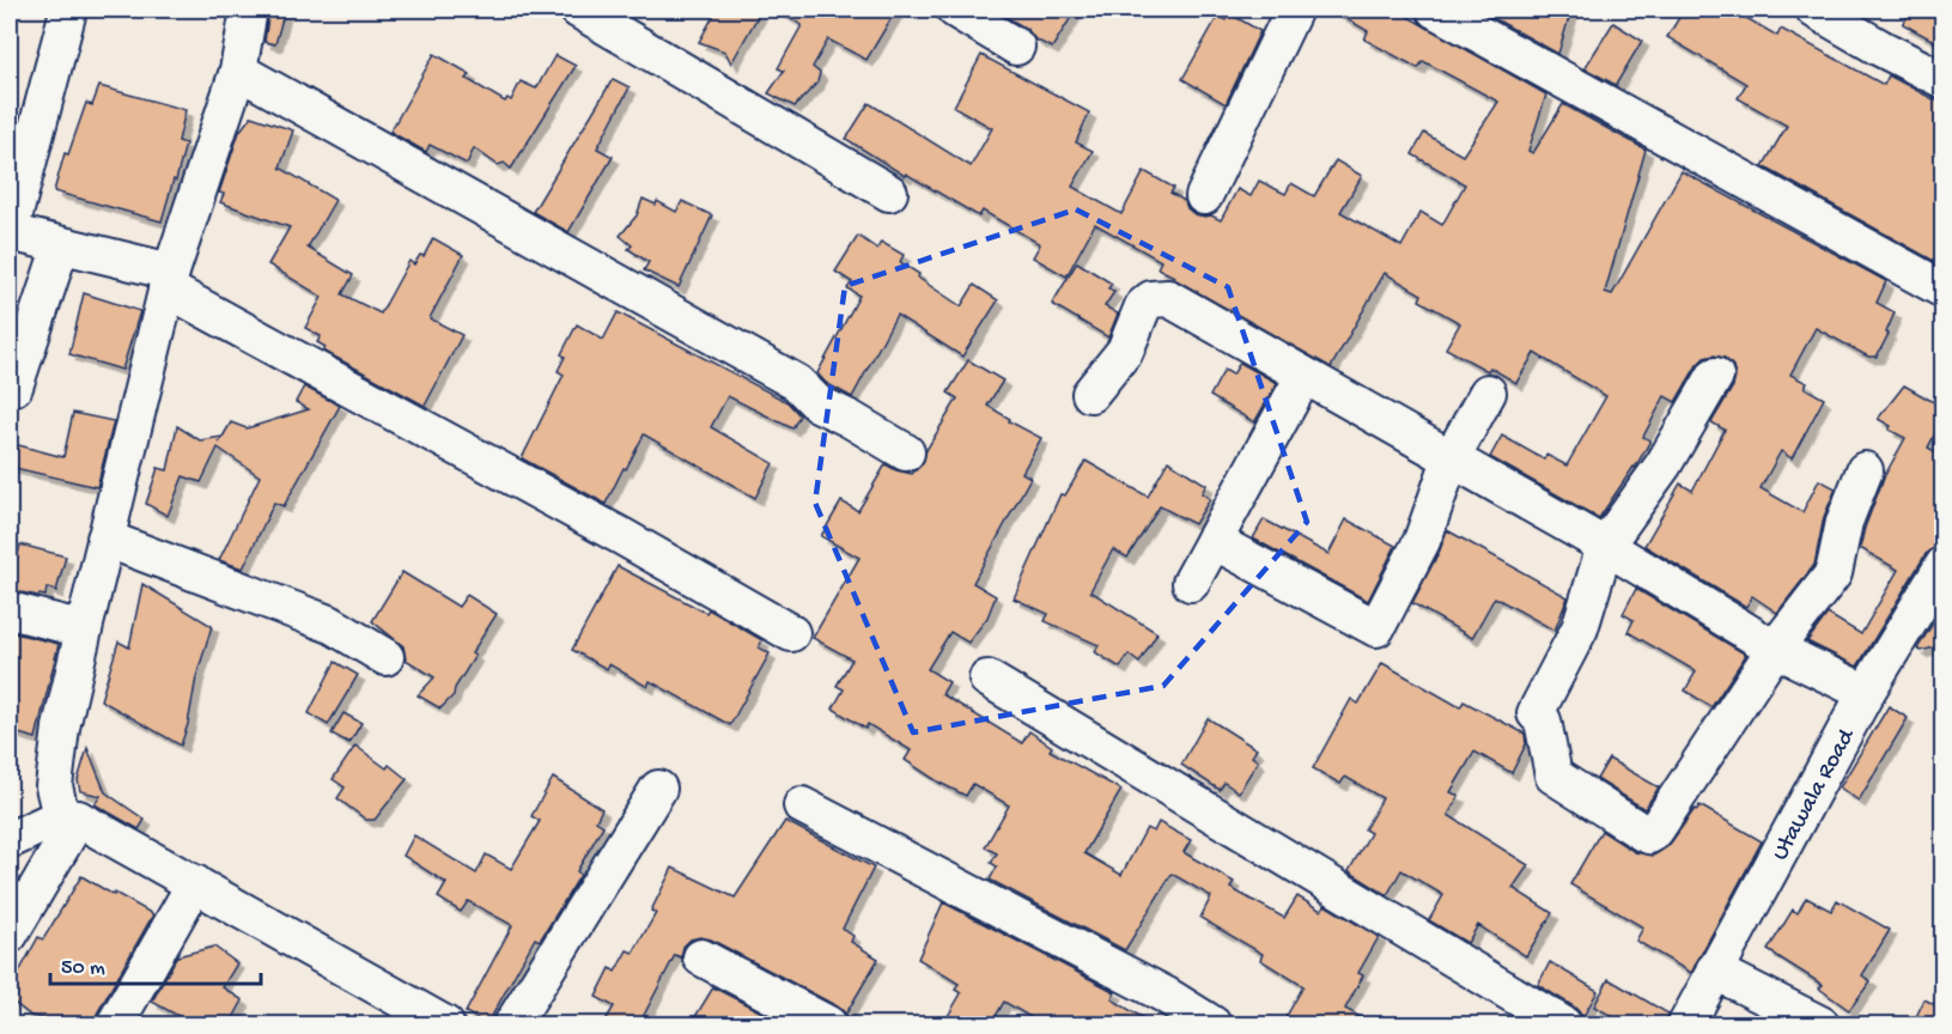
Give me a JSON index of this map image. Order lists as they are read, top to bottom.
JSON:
{
  "streets": {
    "street": ["Utawala Road"]
  },
  "scale_bar": "50 m"
}
